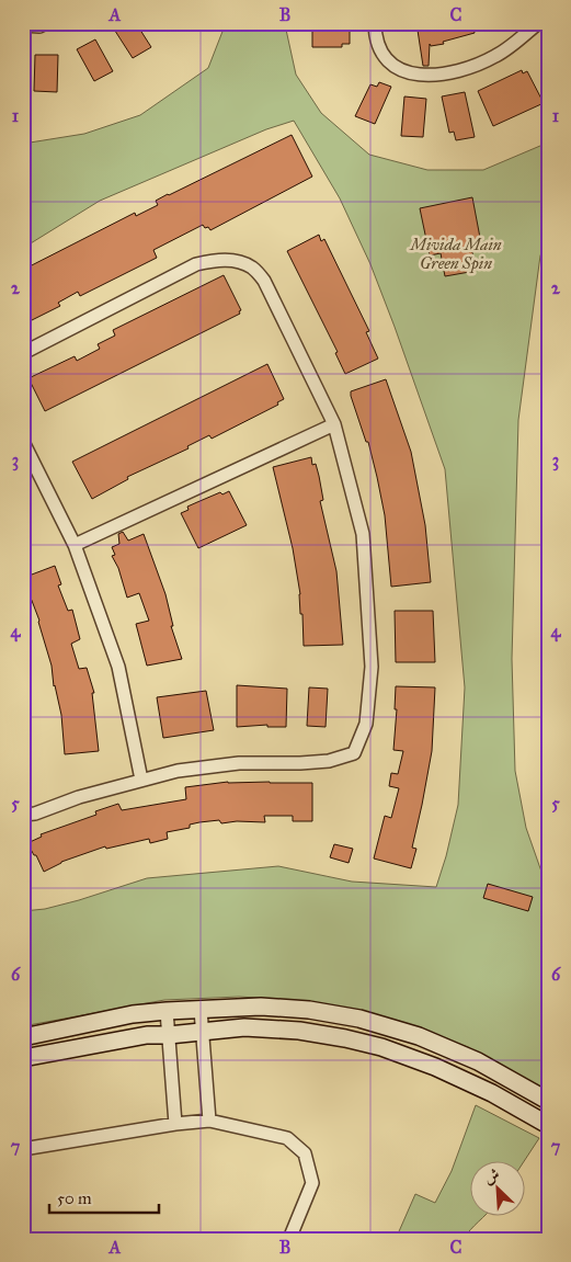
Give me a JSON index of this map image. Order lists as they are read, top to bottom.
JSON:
{
  "parks": ["Mivida Main Green Spin"],
  "scale_bar": "50 m",
  "north": "top left",
  "grid": {
    "columns": ["A", "B", "C"],
    "rows": [
      "1",
      "2",
      "3",
      "4",
      "5",
      "6",
      "7"
    ]
  }
}
